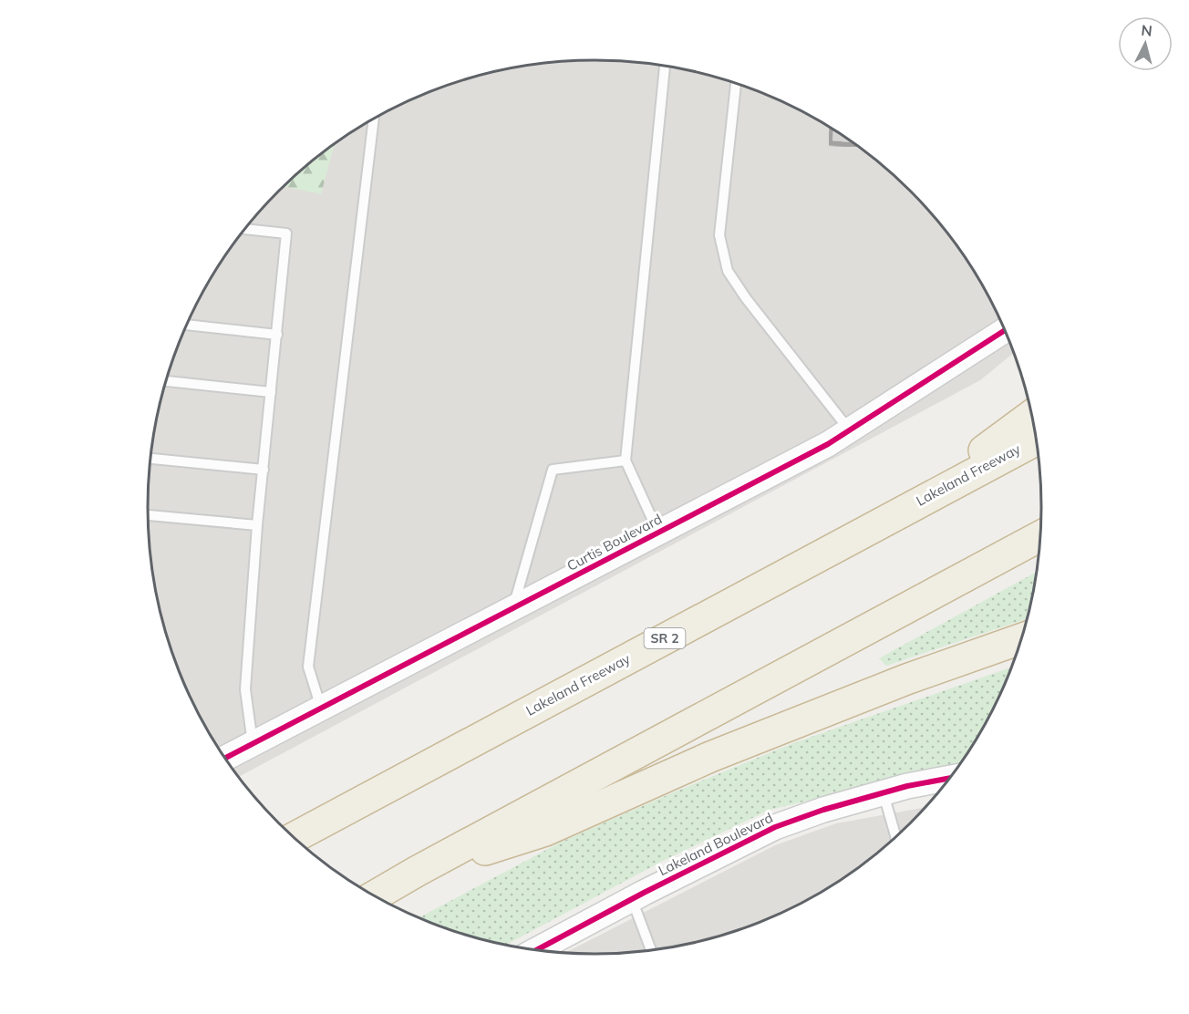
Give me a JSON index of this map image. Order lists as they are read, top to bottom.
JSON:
{
  "streets": {
    "highway": ["Lakeland Freeway", "SR 2"],
    "street": ["Curtis Boulevard", "Lakeland Boulevard"]
  },
  "north": "top"
}
